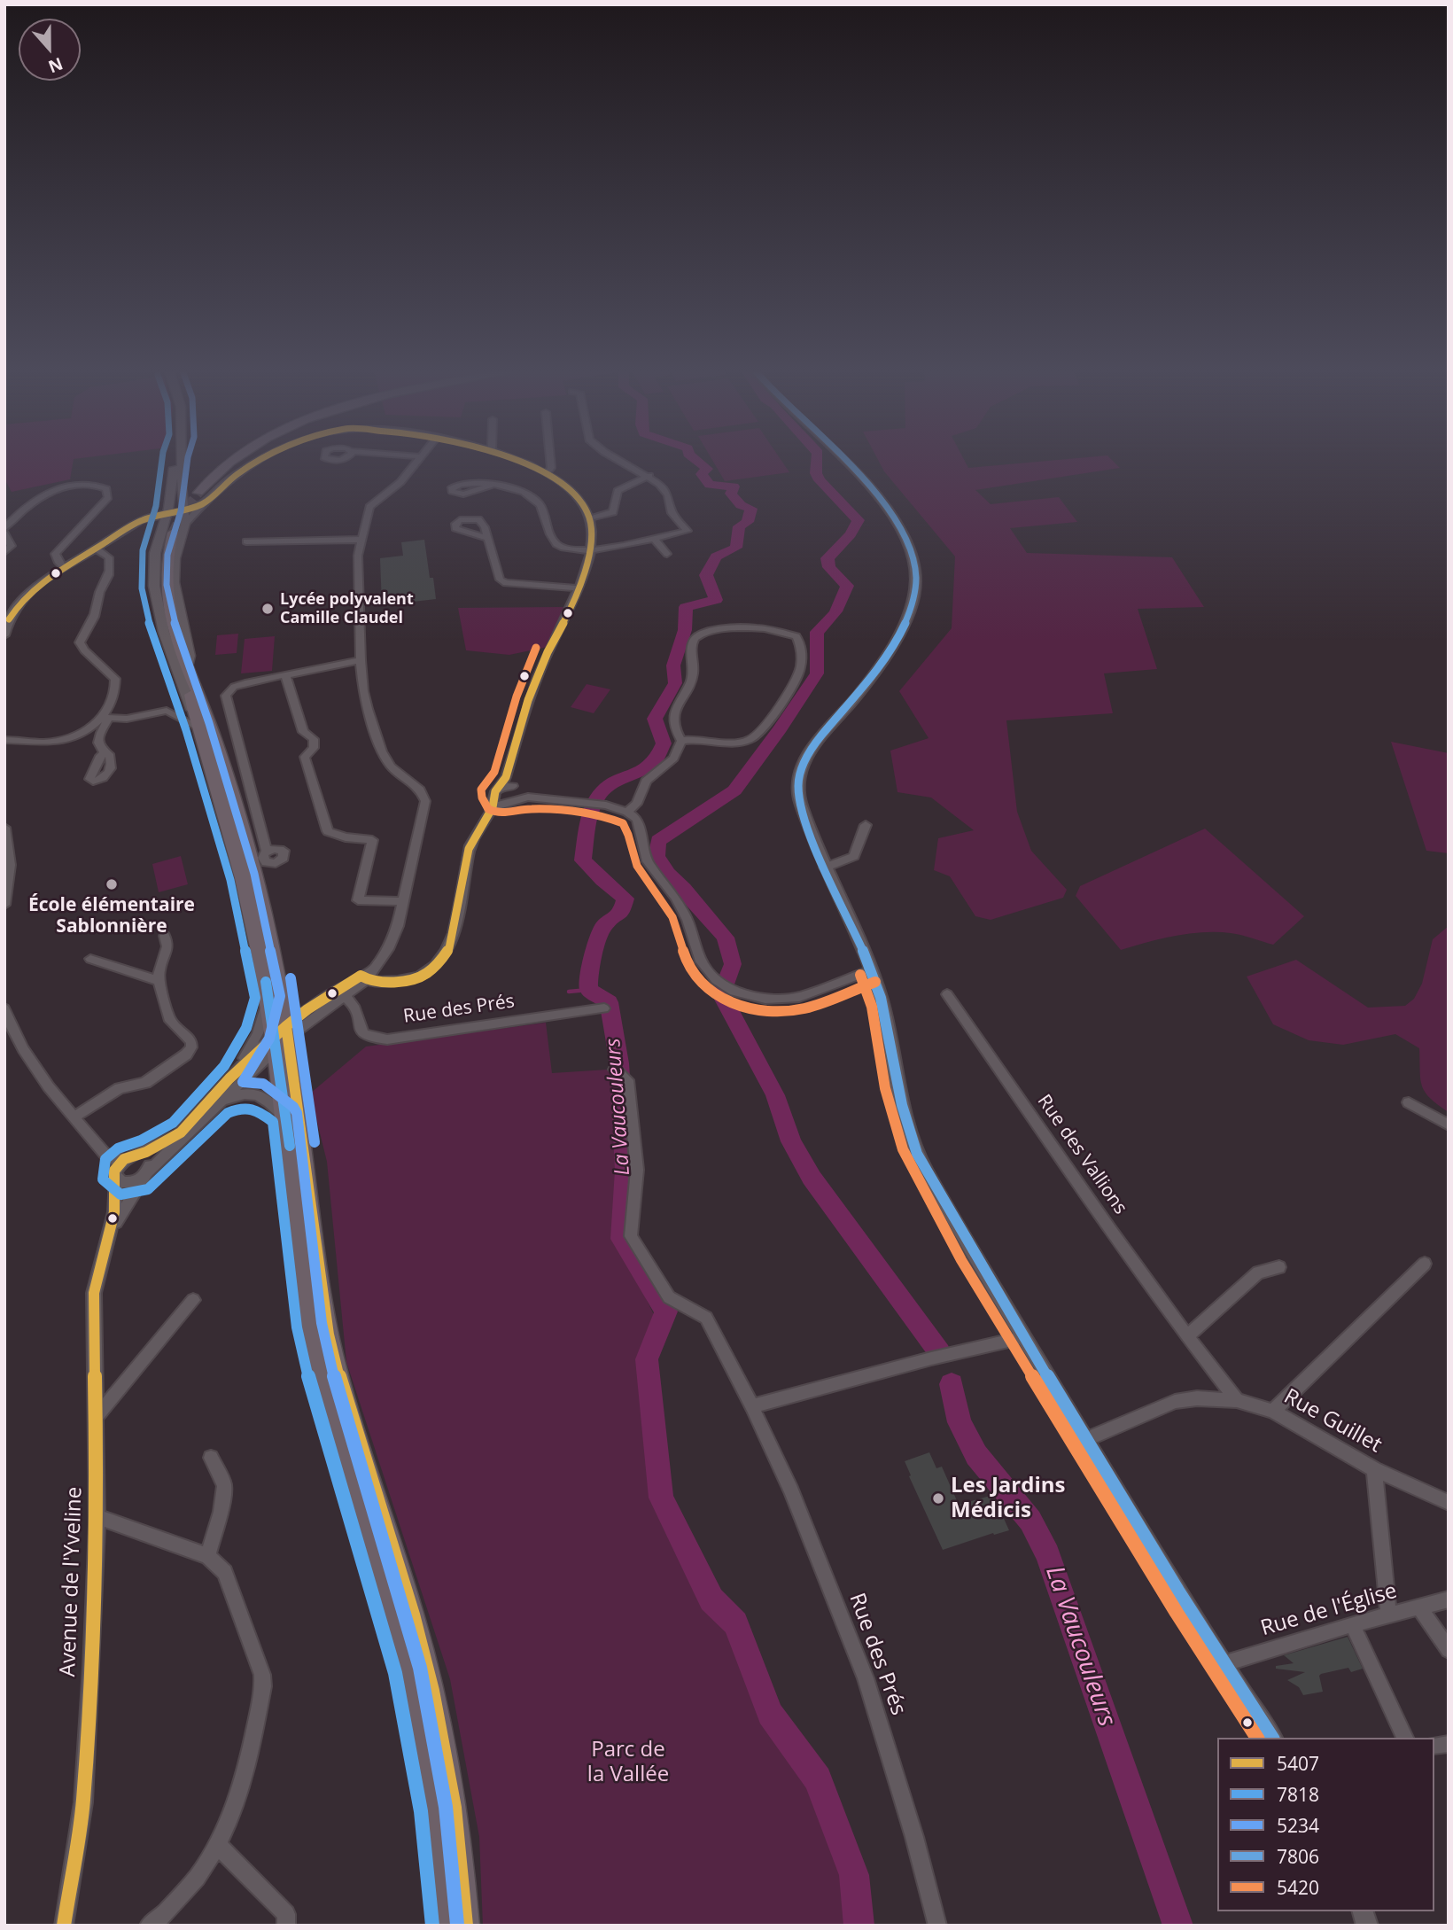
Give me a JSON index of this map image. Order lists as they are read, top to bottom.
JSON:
{
  "streets": {
    "street": [
      "Rue des Prés",
      "Rue des Vallions",
      "Rue Guillet",
      "Avenue de l'Yveline",
      "Rue de l'Église"
    ]
  },
  "crossings": [
    ["Rue des Vallions", "Rue Guillet"]
  ],
  "water": ["La Vaucouleurs"],
  "parks": ["Parc de la Vallée"],
  "places": ["Lycée polyvalent Camille Claudel", "École élémentaire Sablonnière", "Les Jardins Médicis"],
  "lines": [
    "transit line 5407",
    "transit line 7818",
    "transit line 5234",
    "transit line 7806",
    "transit line 5420"
  ],
  "legend": [
    "5407",
    "7818",
    "5234",
    "7806",
    "5420"
  ],
  "north": "bottom"
}
